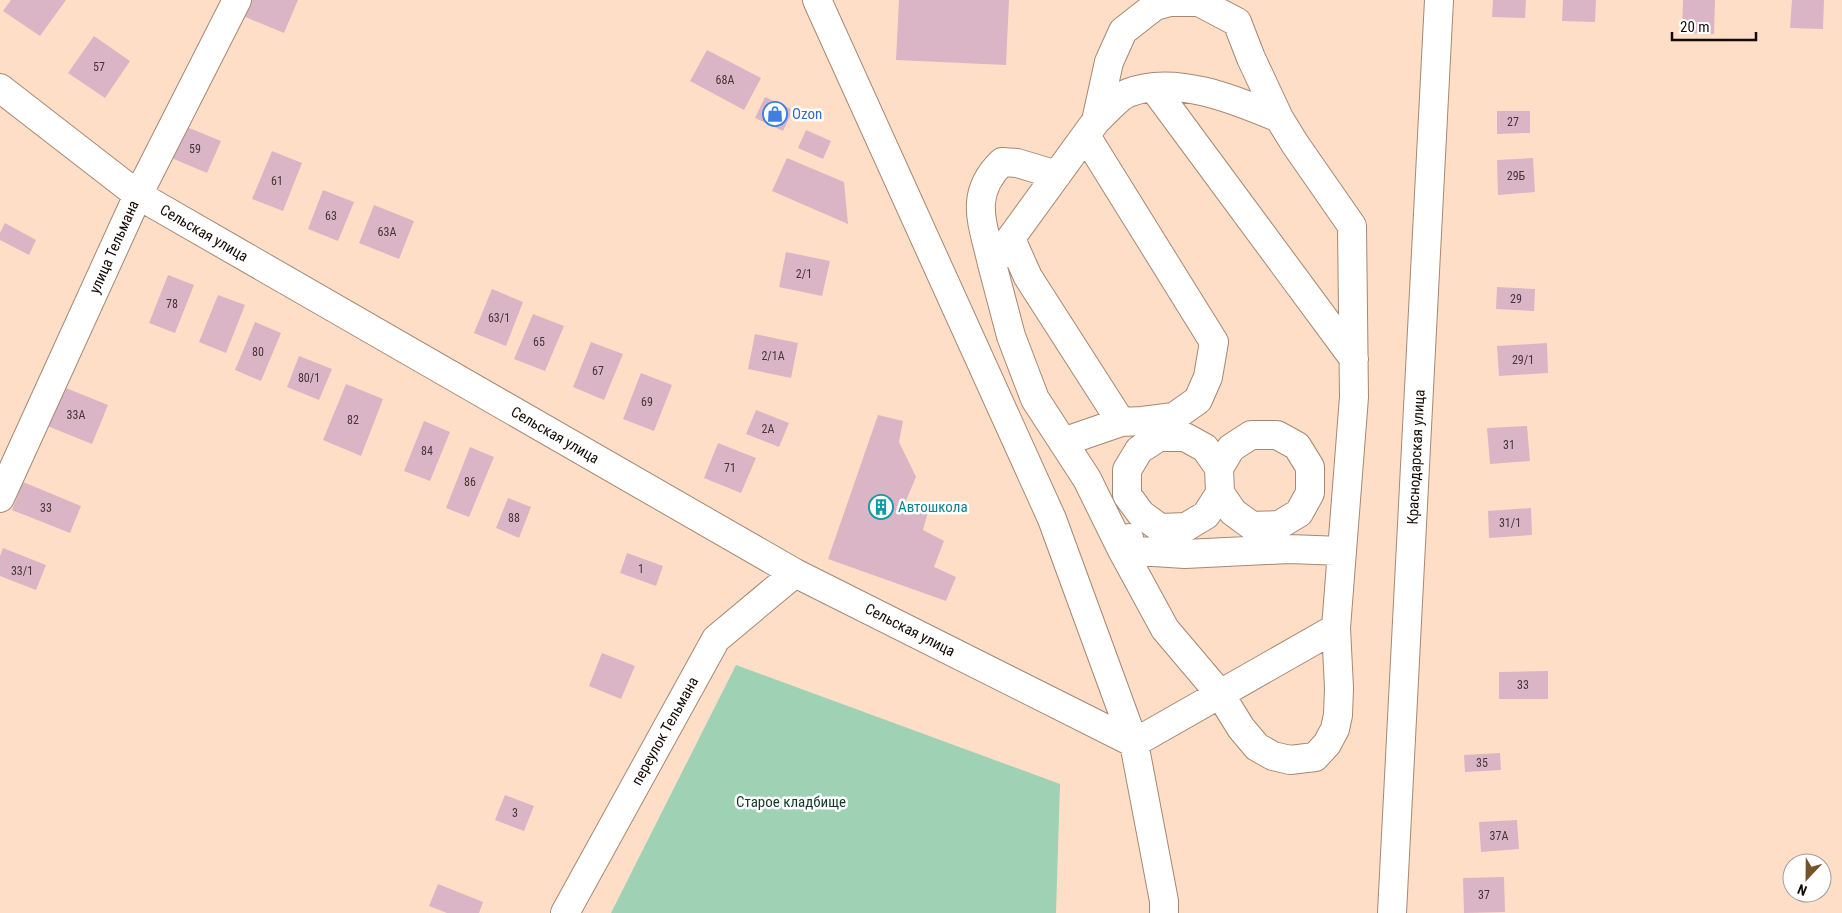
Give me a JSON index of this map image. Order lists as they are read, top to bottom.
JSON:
{
  "streets": {
    "street": [
      "Сельская улица",
      "улица Тельмана",
      "Краснодарская улица",
      "переулок Тельмана"
    ]
  },
  "crossings": [
    ["Сельская улица", "улица Тельмана"],
    ["Сельская улица", "переулок Тельмана"]
  ],
  "parks": ["Старое кладбище"],
  "places": {
    "shop": ["Ozon"],
    "building": ["Автошкола"]
  },
  "house_numbers": [
    "57",
    "68А",
    "27",
    "59",
    "29Б",
    "61",
    "63",
    "63А",
    "2/1",
    "29",
    "78",
    "63/1",
    "65",
    "80",
    "2/1А",
    "29/1",
    "67",
    "80/1",
    "69",
    "33А",
    "82",
    "2А",
    "31",
    "84",
    "71",
    "86",
    "33",
    "88",
    "31/1",
    "1",
    "33/1",
    "33",
    "35",
    "3",
    "37А",
    "37"
  ],
  "scale_bar": "20 m",
  "north": "bottom"
}
